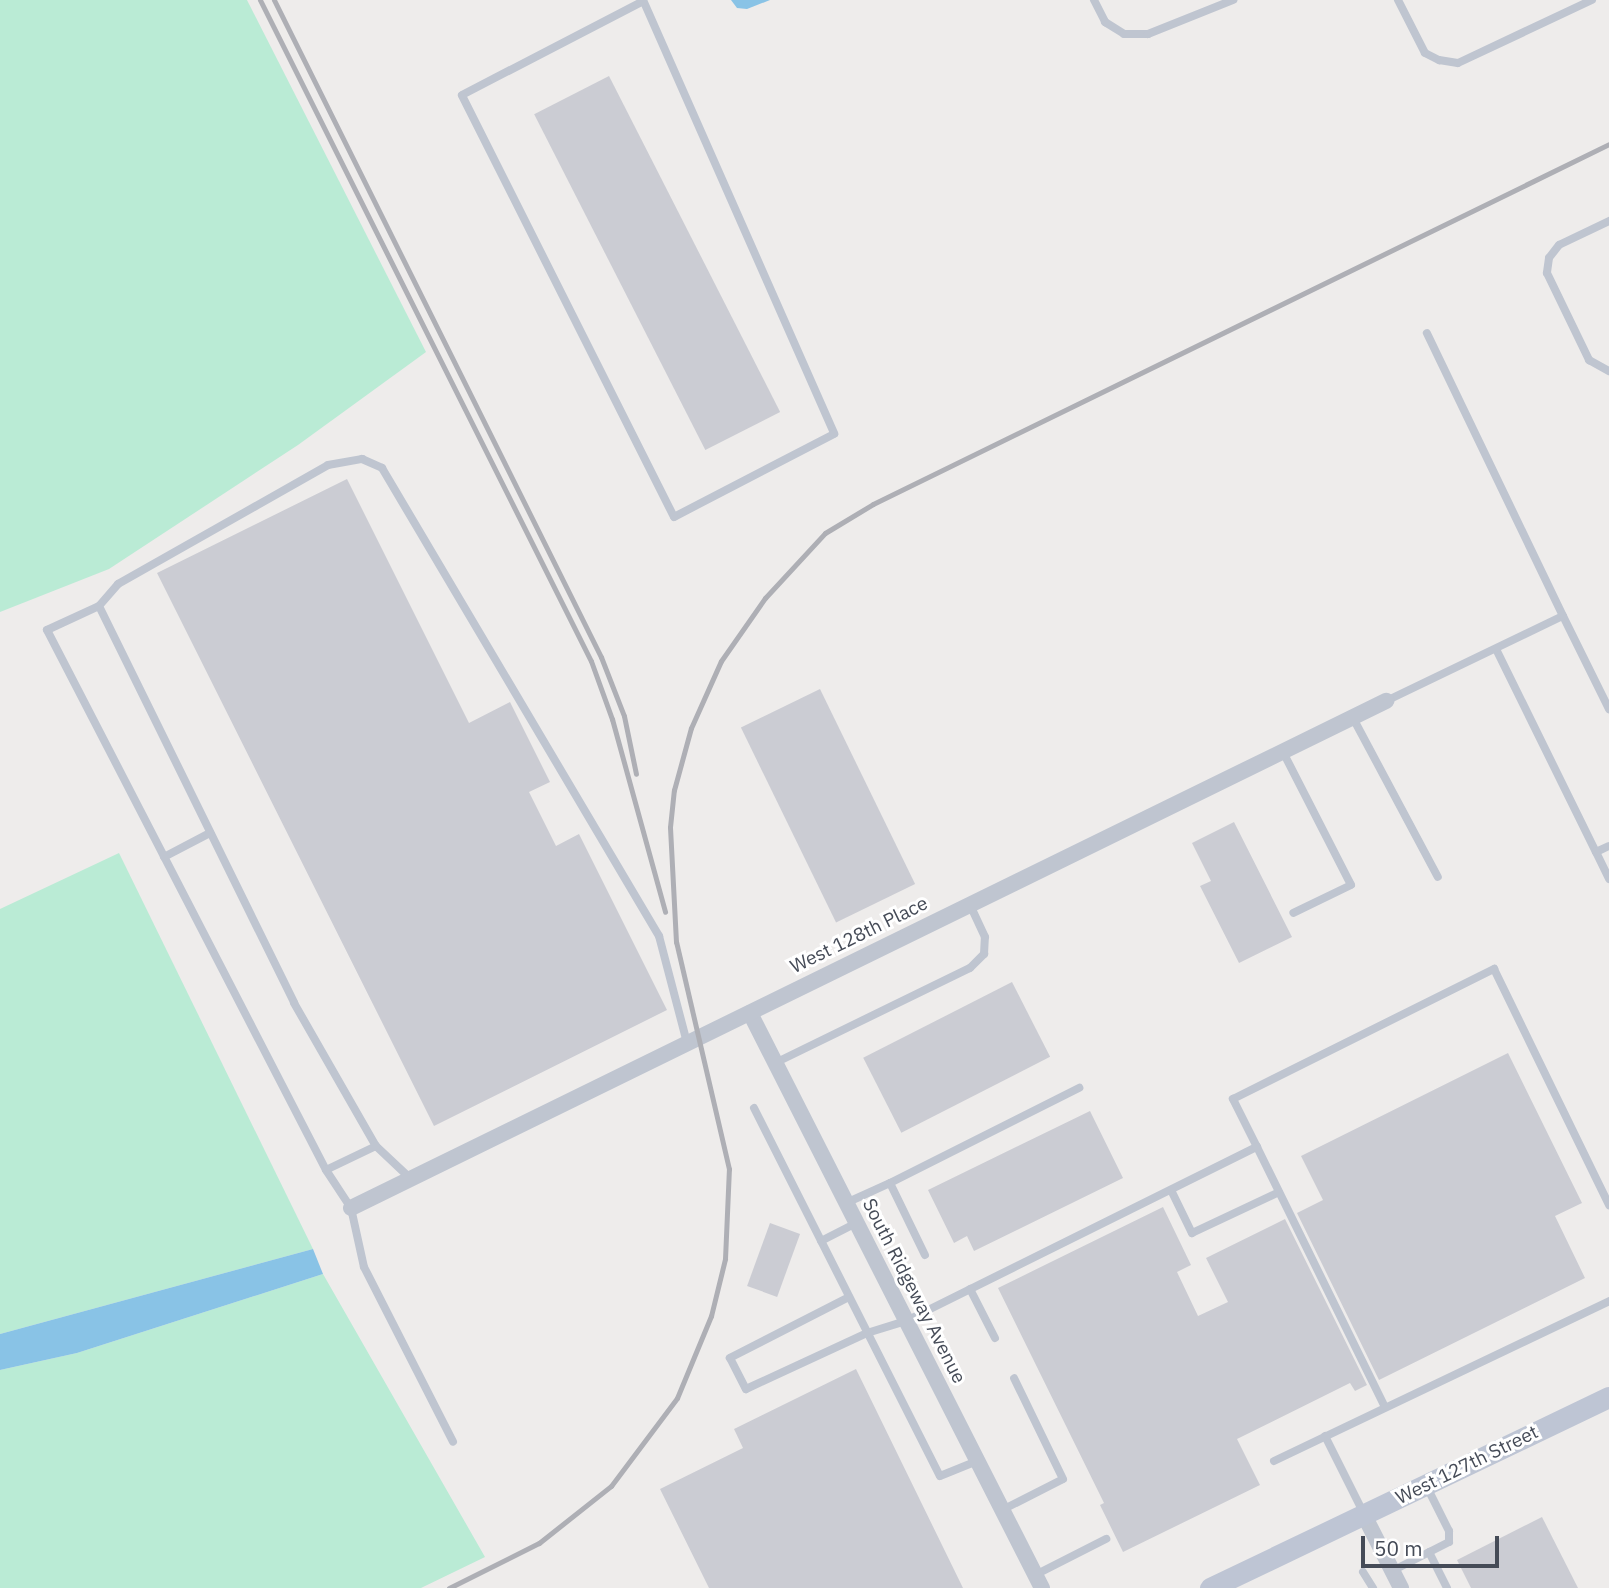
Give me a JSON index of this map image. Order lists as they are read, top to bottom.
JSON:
{
  "streets": {
    "main road": ["West 127th Street"],
    "street": ["West 128th Place", "South Ridgeway Avenue"]
  },
  "crossings": [
    ["West 128th Place", "South Ridgeway Avenue"]
  ],
  "scale_bar": "50 m"
}
